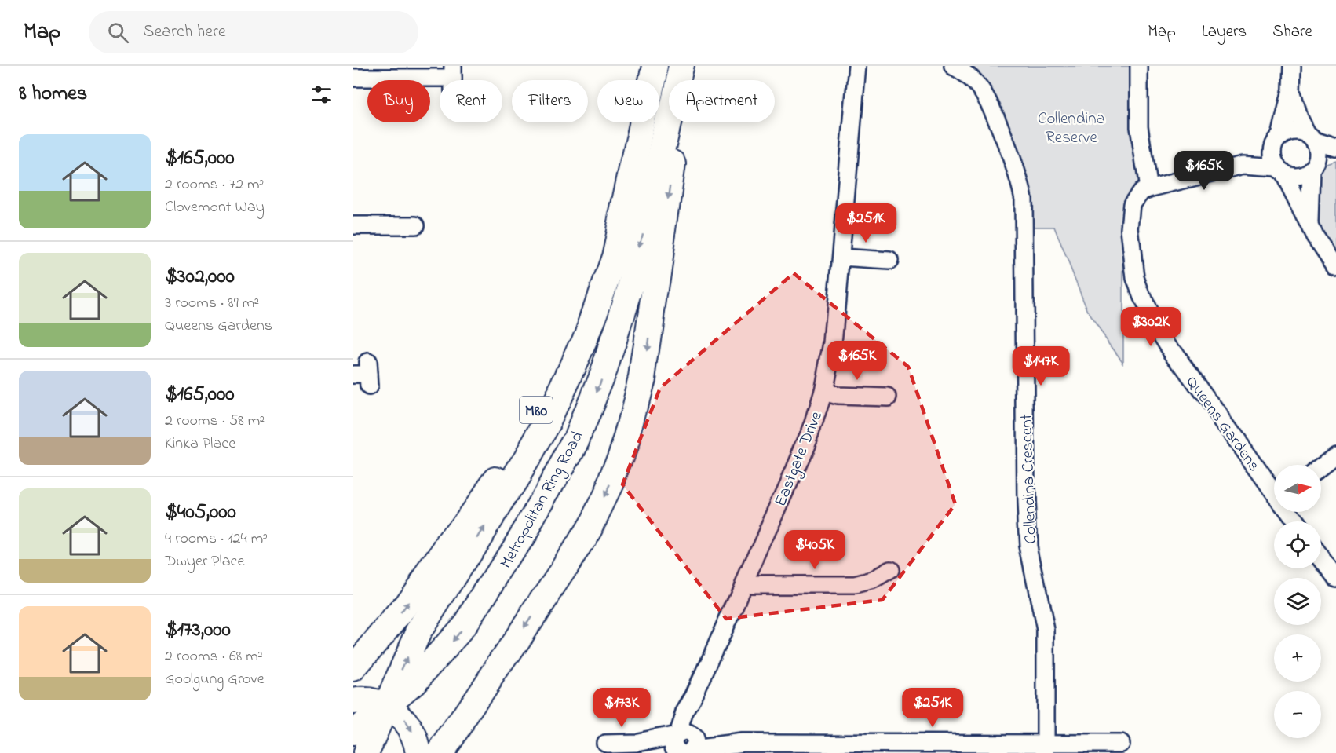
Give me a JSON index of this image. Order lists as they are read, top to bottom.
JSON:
{
  "streets": {
    "highway": ["M80", "Metropolitan Ring Road"],
    "street": ["Queens Gardens", "Eastgate Drive", "Collendina Crescent"]
  },
  "parks": ["Collendina Reserve"],
  "north": "right",
  "page": {
    "header": "Map",
    "search": "Search here",
    "nav": ["Map", "Layers", "Share"],
    "heading": "8 homes",
    "chip": [
      "Buy",
      "Rent",
      "Filters",
      "New",
      "Apartment"
    ],
    "list": [
      {
        "name": "$165,000",
        "note": "2 rooms · 72 m² · Clovemont Way"
      },
      {
        "name": "$302,000",
        "note": "3 rooms · 89 m² · Queens Gardens"
      },
      {
        "name": "$165,000",
        "note": "2 rooms · 58 m² · Kinka Place"
      },
      {
        "name": "$405,000",
        "note": "4 rooms · 124 m² · Dwyer Place"
      },
      {
        "name": "$173,000",
        "note": "2 rooms · 68 m² · Goolgung Grove"
      }
    ],
    "price": [
      "$165K",
      "$251K",
      "$302K",
      "$165K",
      "$147K",
      "$405K",
      "$173K",
      "$251K"
    ],
    "map_buttons": ["+", "−"]
  }
}
